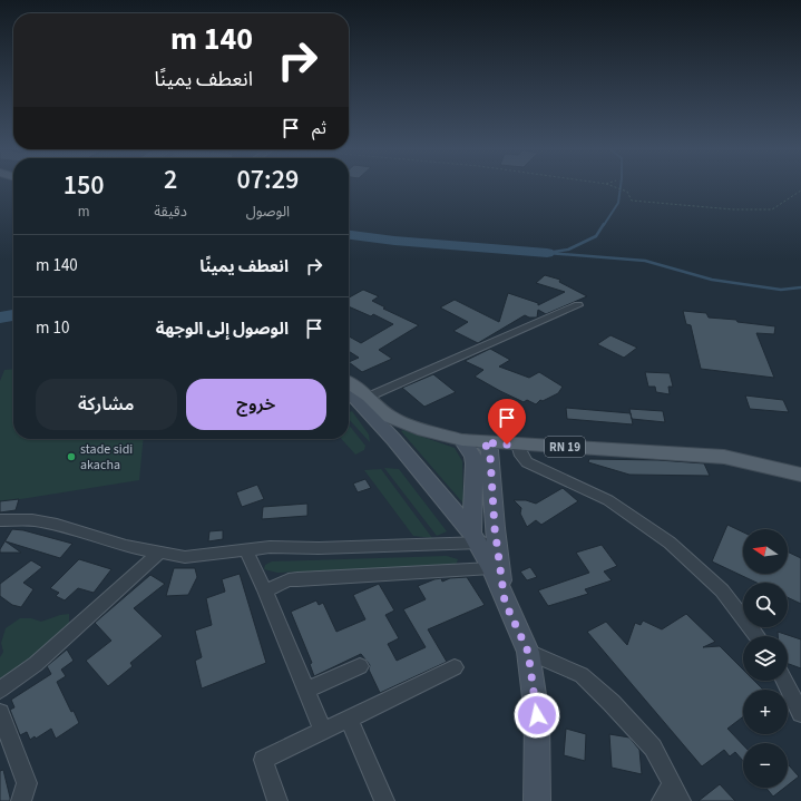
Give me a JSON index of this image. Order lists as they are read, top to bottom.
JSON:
{
  "streets": {
    "main road": ["RN 19"]
  },
  "places": ["stade sidi akacha"],
  "north": "left",
  "page": {
    "turn": ["140 m", "انعطف يمينًا"],
    "then": "ثم",
    "eta": [
      "07:29",
      "الوصول",
      "2",
      "دقيقة",
      "150",
      "m"
    ],
    "list": [
      {
        "name": "انعطف يمينًا",
        "value": "140 m"
      },
      {
        "name": "الوصول إلى الوجهة",
        "value": "10 m"
      }
    ],
    "buttons": ["خروج", "مشاركة"],
    "map_buttons": ["+", "−"]
  }
}
